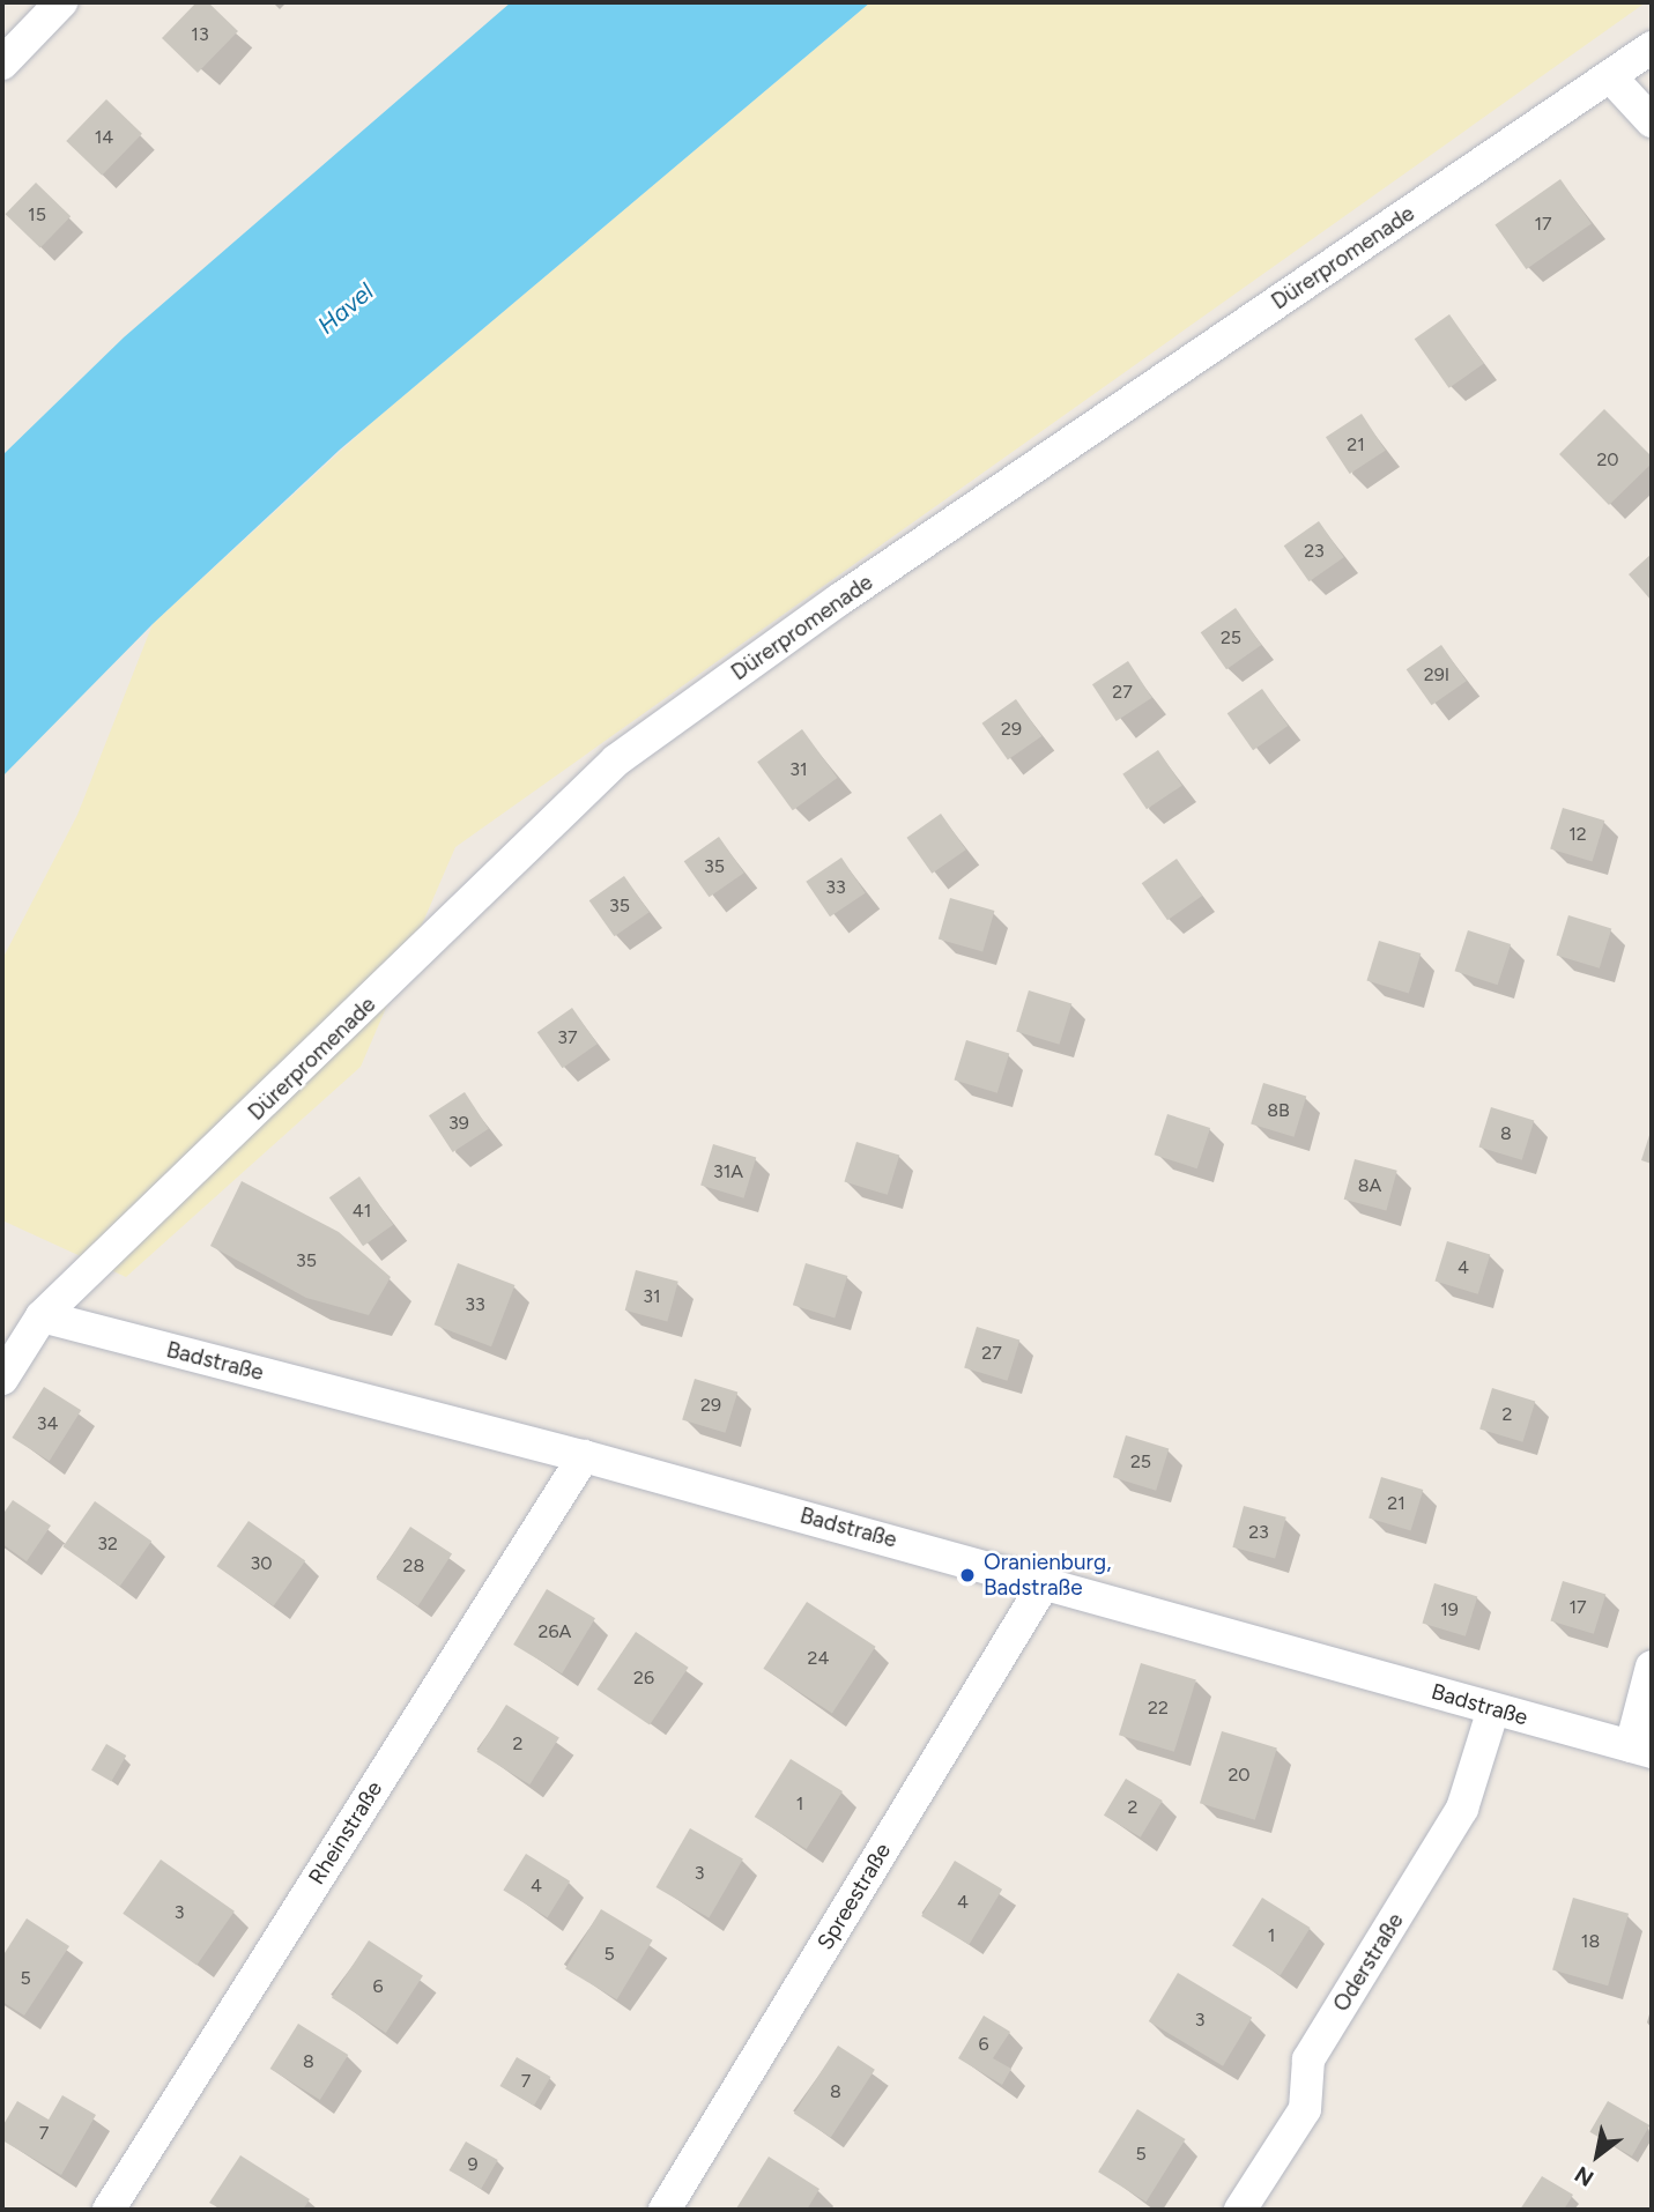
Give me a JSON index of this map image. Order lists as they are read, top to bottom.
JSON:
{
  "streets": {
    "street": [
      "Dürerpromenade",
      "Badstraße",
      "Rheinstraße",
      "Spreestraße",
      "Oderstraße"
    ]
  },
  "crossings": [
    ["Dürerpromenade", "Badstraße"],
    ["Badstraße", "Rheinstraße"],
    ["Badstraße", "Spreestraße"],
    ["Badstraße", "Oderstraße"]
  ],
  "water": ["Havel"],
  "places": ["Oranienburg, Badstraße"],
  "house_numbers": [
    "13",
    "14",
    "15",
    "17",
    "21",
    "20",
    "23",
    "25",
    "29I",
    "27",
    "29",
    "31",
    "12",
    "35",
    "33",
    "35",
    "37",
    "8B",
    "39",
    "8",
    "31A",
    "8A",
    "41",
    "35",
    "4",
    "31",
    "33",
    "27",
    "29",
    "2",
    "34",
    "25",
    "21",
    "23",
    "32",
    "30",
    "28",
    "17",
    "19",
    "26A",
    "24",
    "26",
    "22",
    "2",
    "20",
    "1",
    "2",
    "3",
    "4",
    "4",
    "3",
    "1",
    "18",
    "5",
    "5",
    "6",
    "3",
    "6",
    "8",
    "7",
    "8",
    "7",
    "5",
    "9"
  ],
  "north": "bottom left"
}
